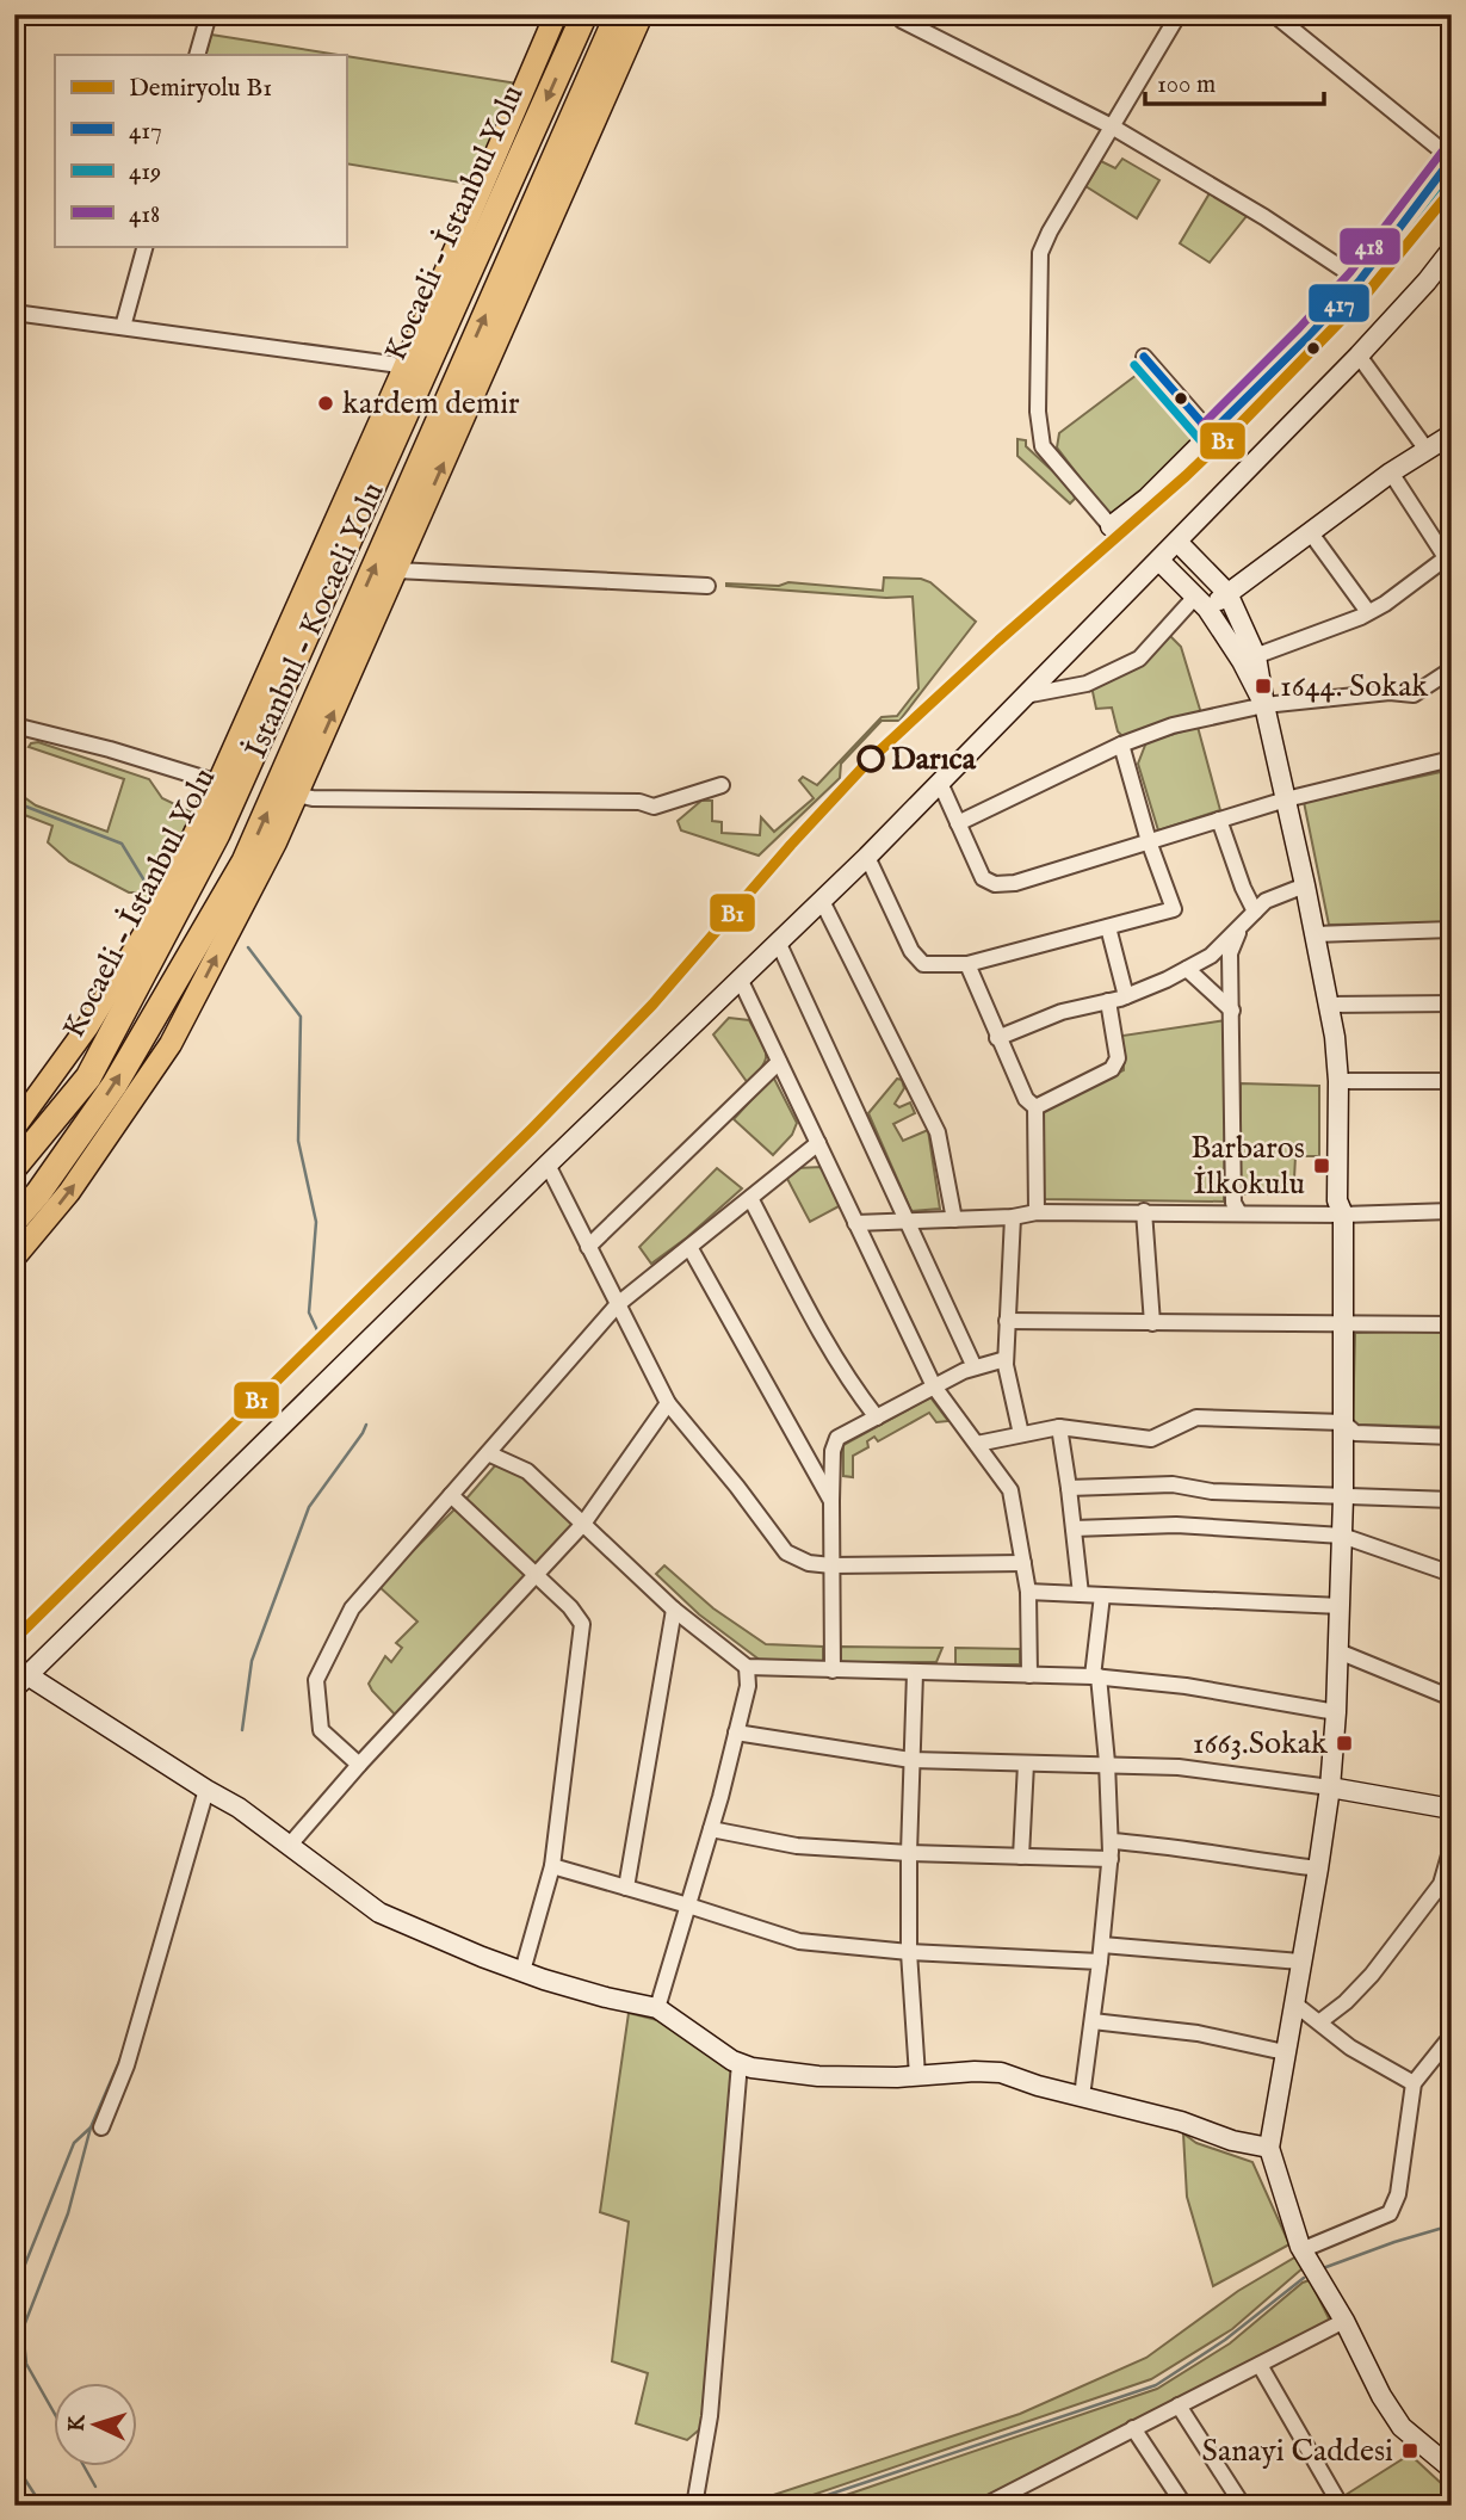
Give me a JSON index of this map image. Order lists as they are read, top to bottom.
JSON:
{
  "streets": {
    "highway": ["Kocaeli - İstanbul Yolu", "İstanbul - Kocaeli Yolu"]
  },
  "one_way": ["Kocaeli - İstanbul Yolu", "İstanbul - Kocaeli Yolu"],
  "places": {
    "other": ["kardem demir", "Darıca"],
    "transit": [
      "1644. Sokak",
      "Barbaros İlkokulu",
      "1663.Sokak",
      "Sanayi Caddesi"
    ]
  },
  "lines": [
    "transit line 418",
    "transit line 417",
    "transit line 419",
    "rail line B1"
  ],
  "legend": [
    "Demiryolu B1",
    "417",
    "419",
    "418"
  ],
  "scale_bar": "100 m",
  "north": "left"
}
